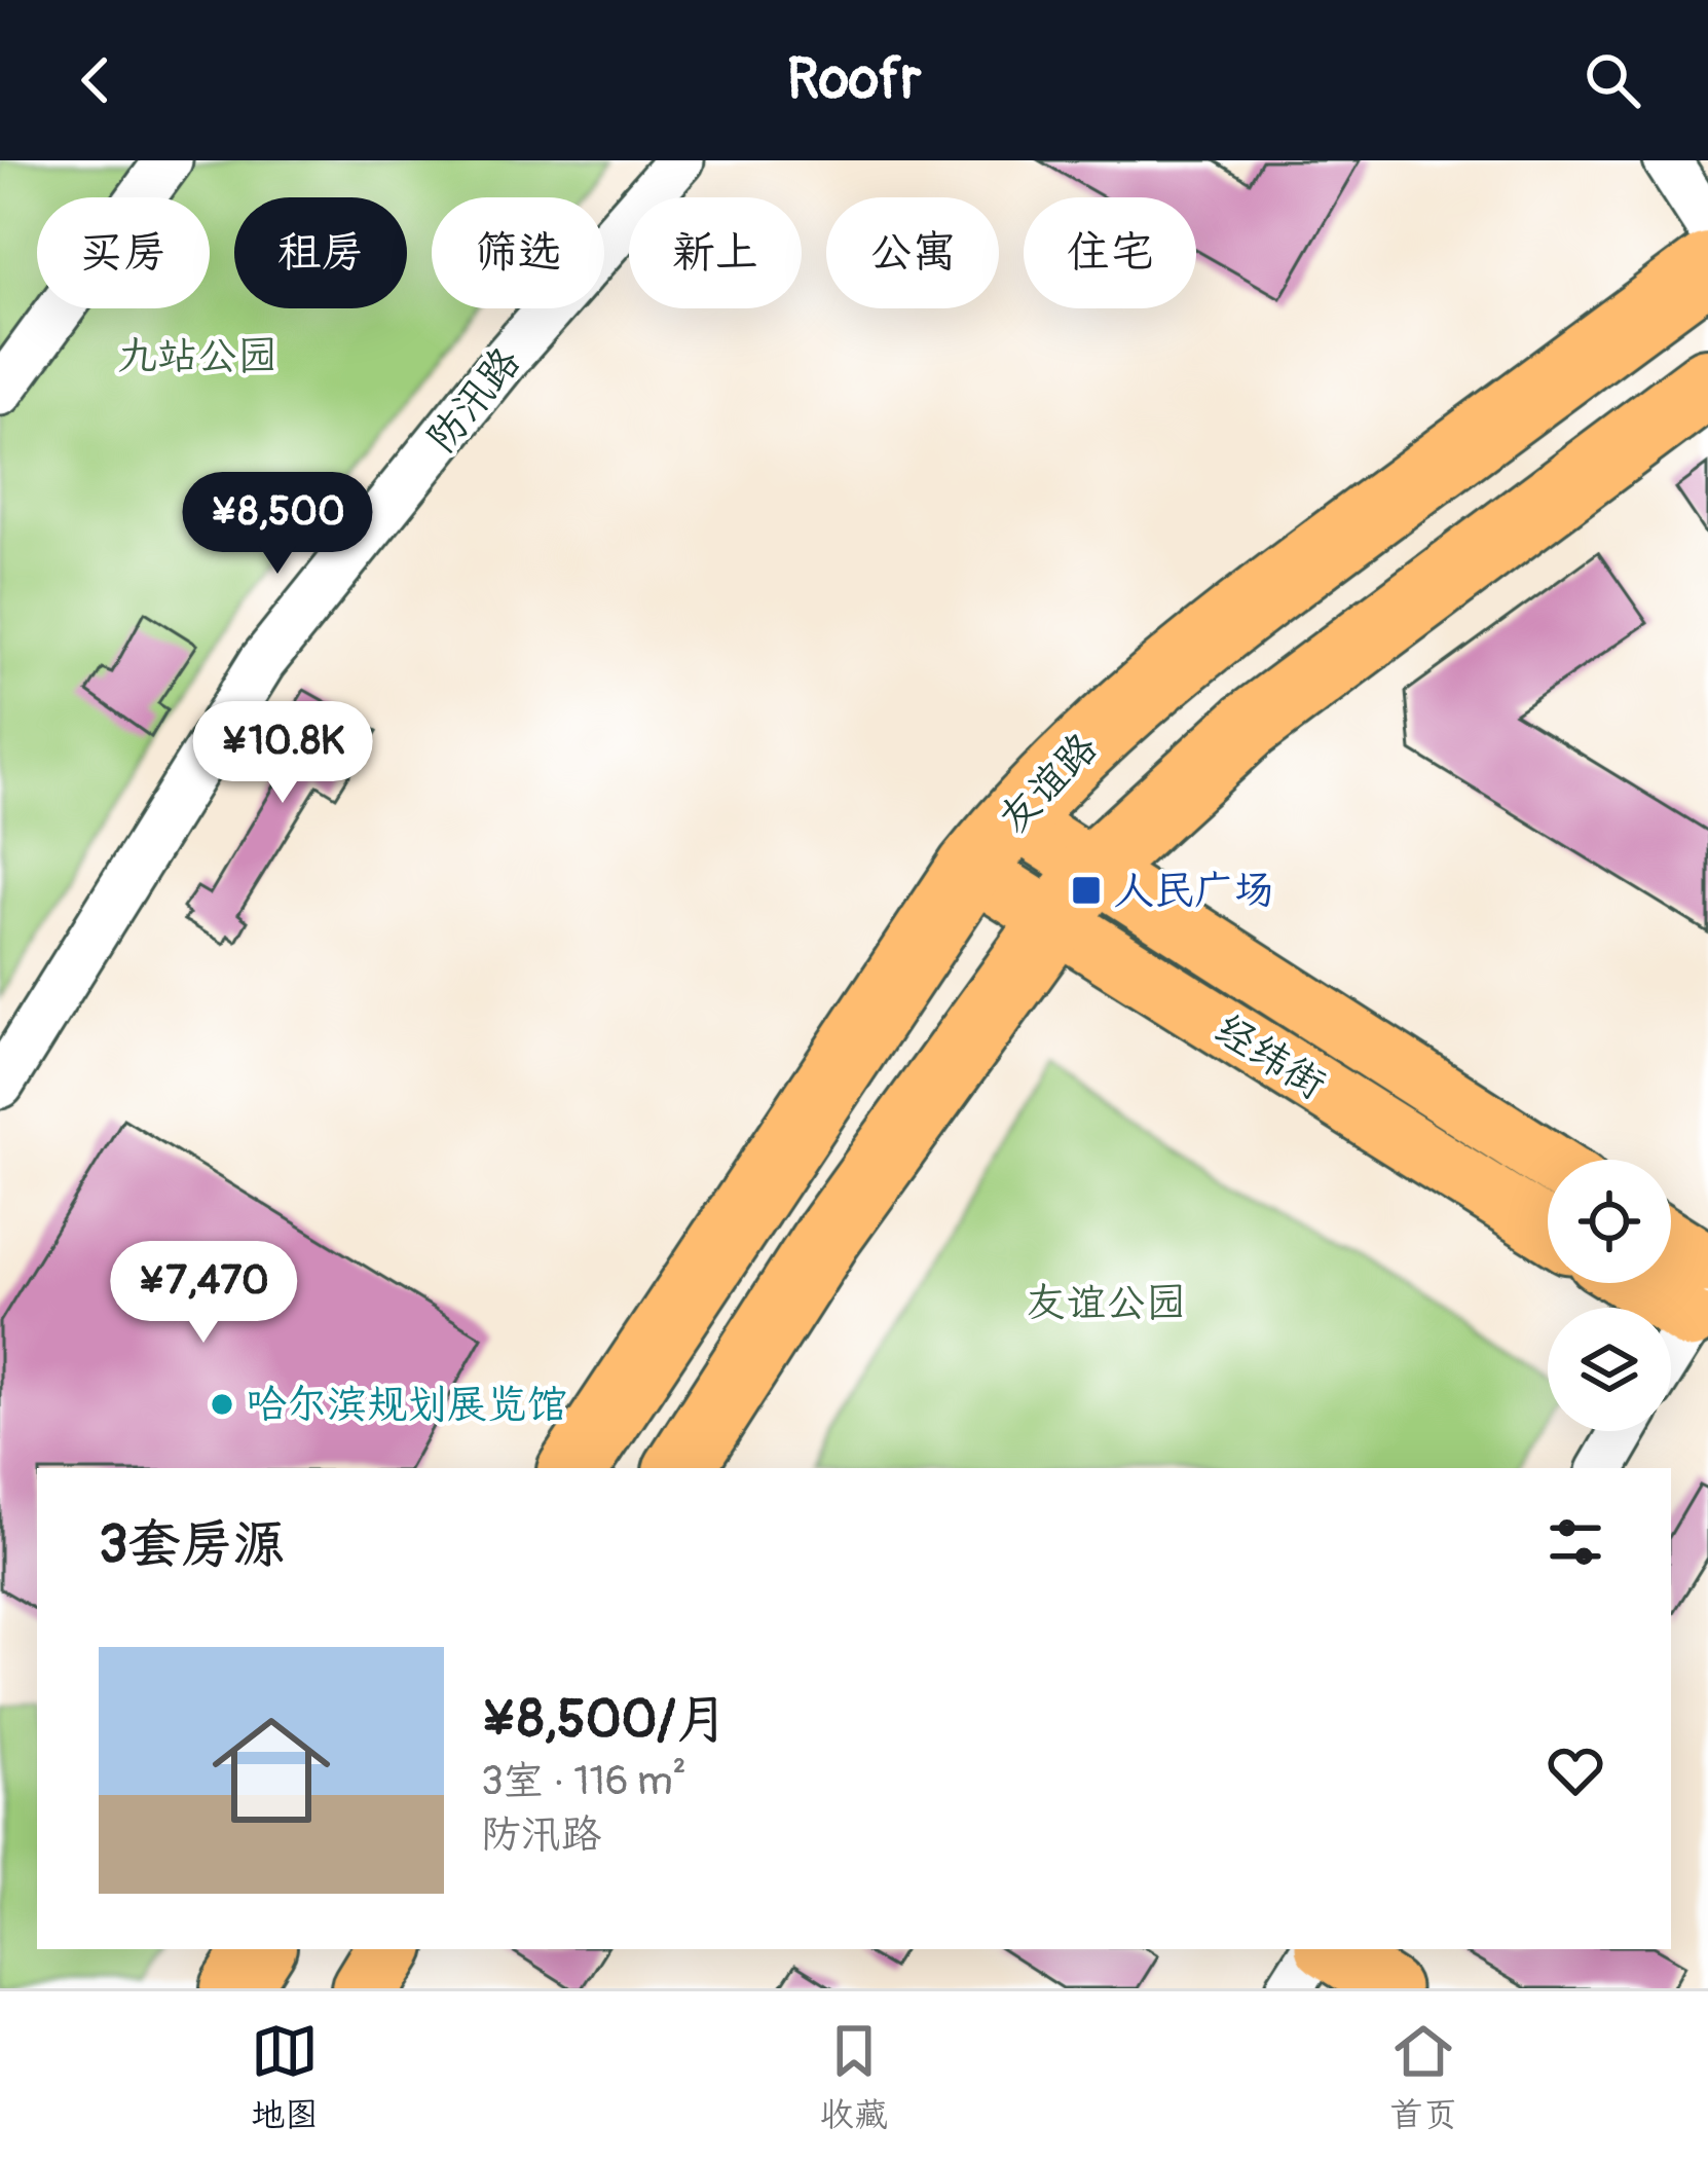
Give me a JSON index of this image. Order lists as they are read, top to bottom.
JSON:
{
  "streets": {
    "highway": ["友谊路"],
    "main road": ["经纬街"],
    "street": ["防汛路"]
  },
  "crossings": [
    ["友谊路", "经纬街"]
  ],
  "parks": ["九站公园", "友谊公园"],
  "places": {
    "transit": ["人民广场"],
    "other": ["哈尔滨规划展览馆"]
  },
  "page": {
    "header": "Roofr",
    "chip": [
      "买房",
      "租房",
      "筛选",
      "新上",
      "公寓",
      "住宅"
    ],
    "price": ["¥8,500", "¥10.8K", "¥7,470"],
    "heading": "3套房源",
    "list": [
      {
        "name": "¥8,500/月",
        "note": "3室 · 116 m² · 防汛路"
      }
    ],
    "tabs": ["地图", "收藏", "首页"]
  }
}
